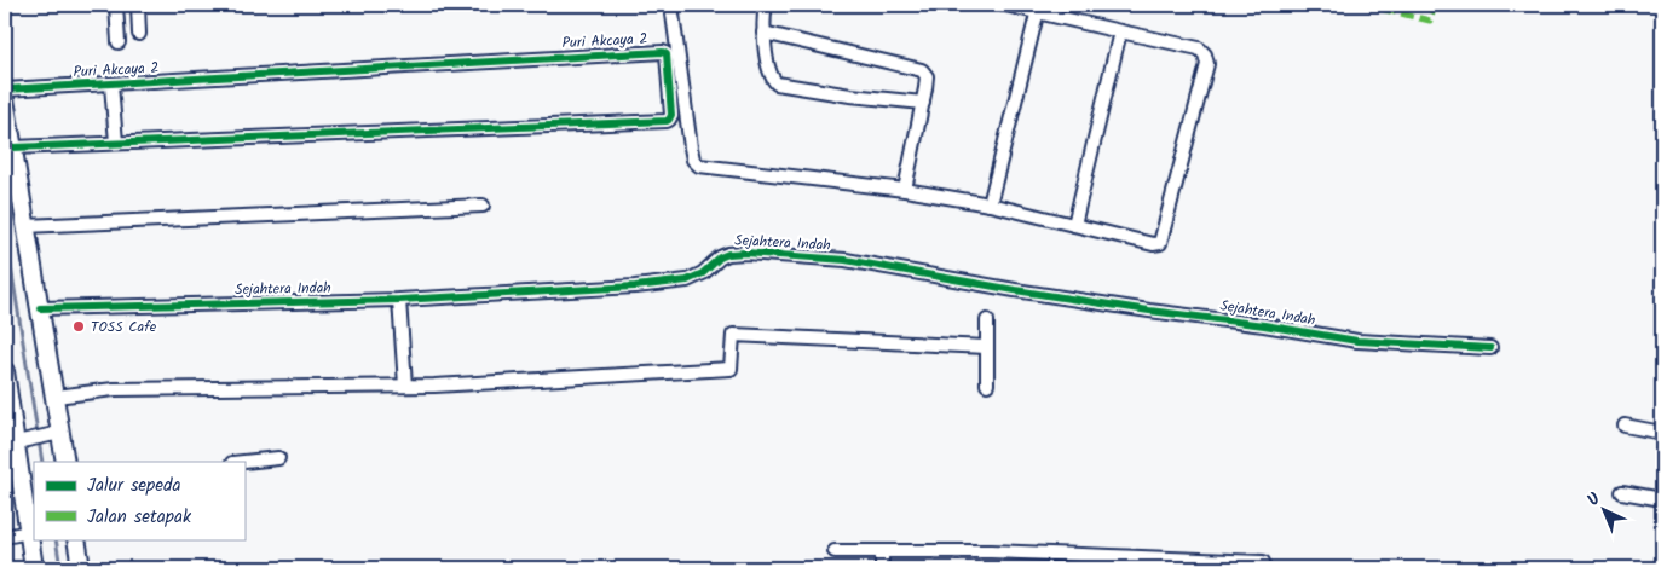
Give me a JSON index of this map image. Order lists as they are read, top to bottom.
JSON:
{
  "streets": {
    "street": ["Puri Akcaya 2", "Sejahtera Indah"]
  },
  "places": ["TOSS Cafe"],
  "legend": ["Jalur sepeda", "Jalan setapak"],
  "north": "top left"
}
